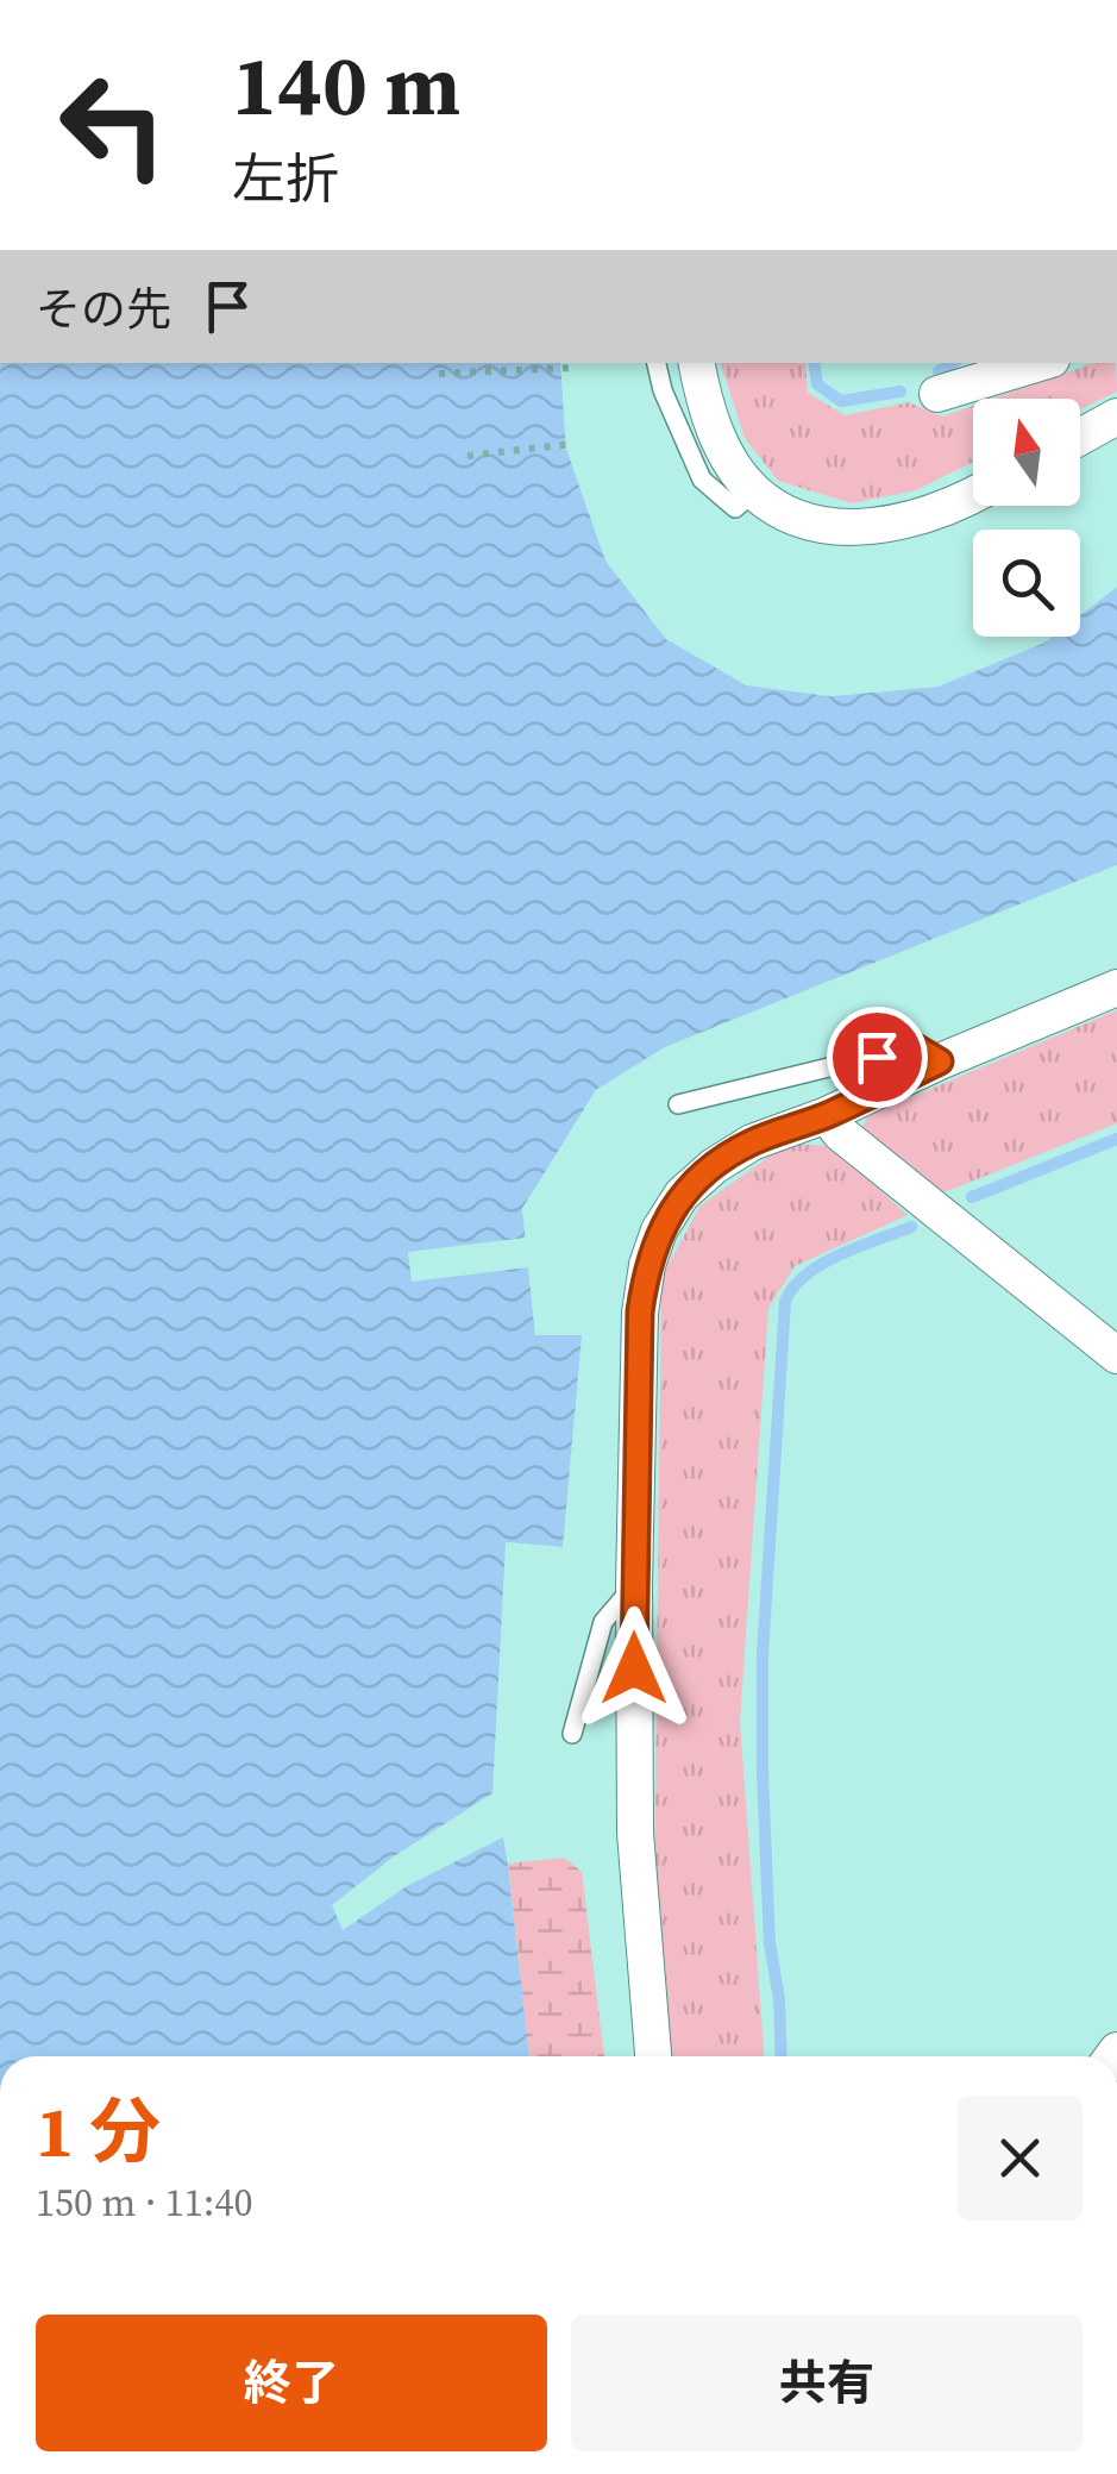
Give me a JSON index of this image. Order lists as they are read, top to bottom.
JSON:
{
  "north": "top",
  "page": {
    "turn": ["140 m", "左折"],
    "then": "その先",
    "heading": ["1 分", "150 m · 11:40"],
    "buttons": ["終了", "共有"]
  }
}
